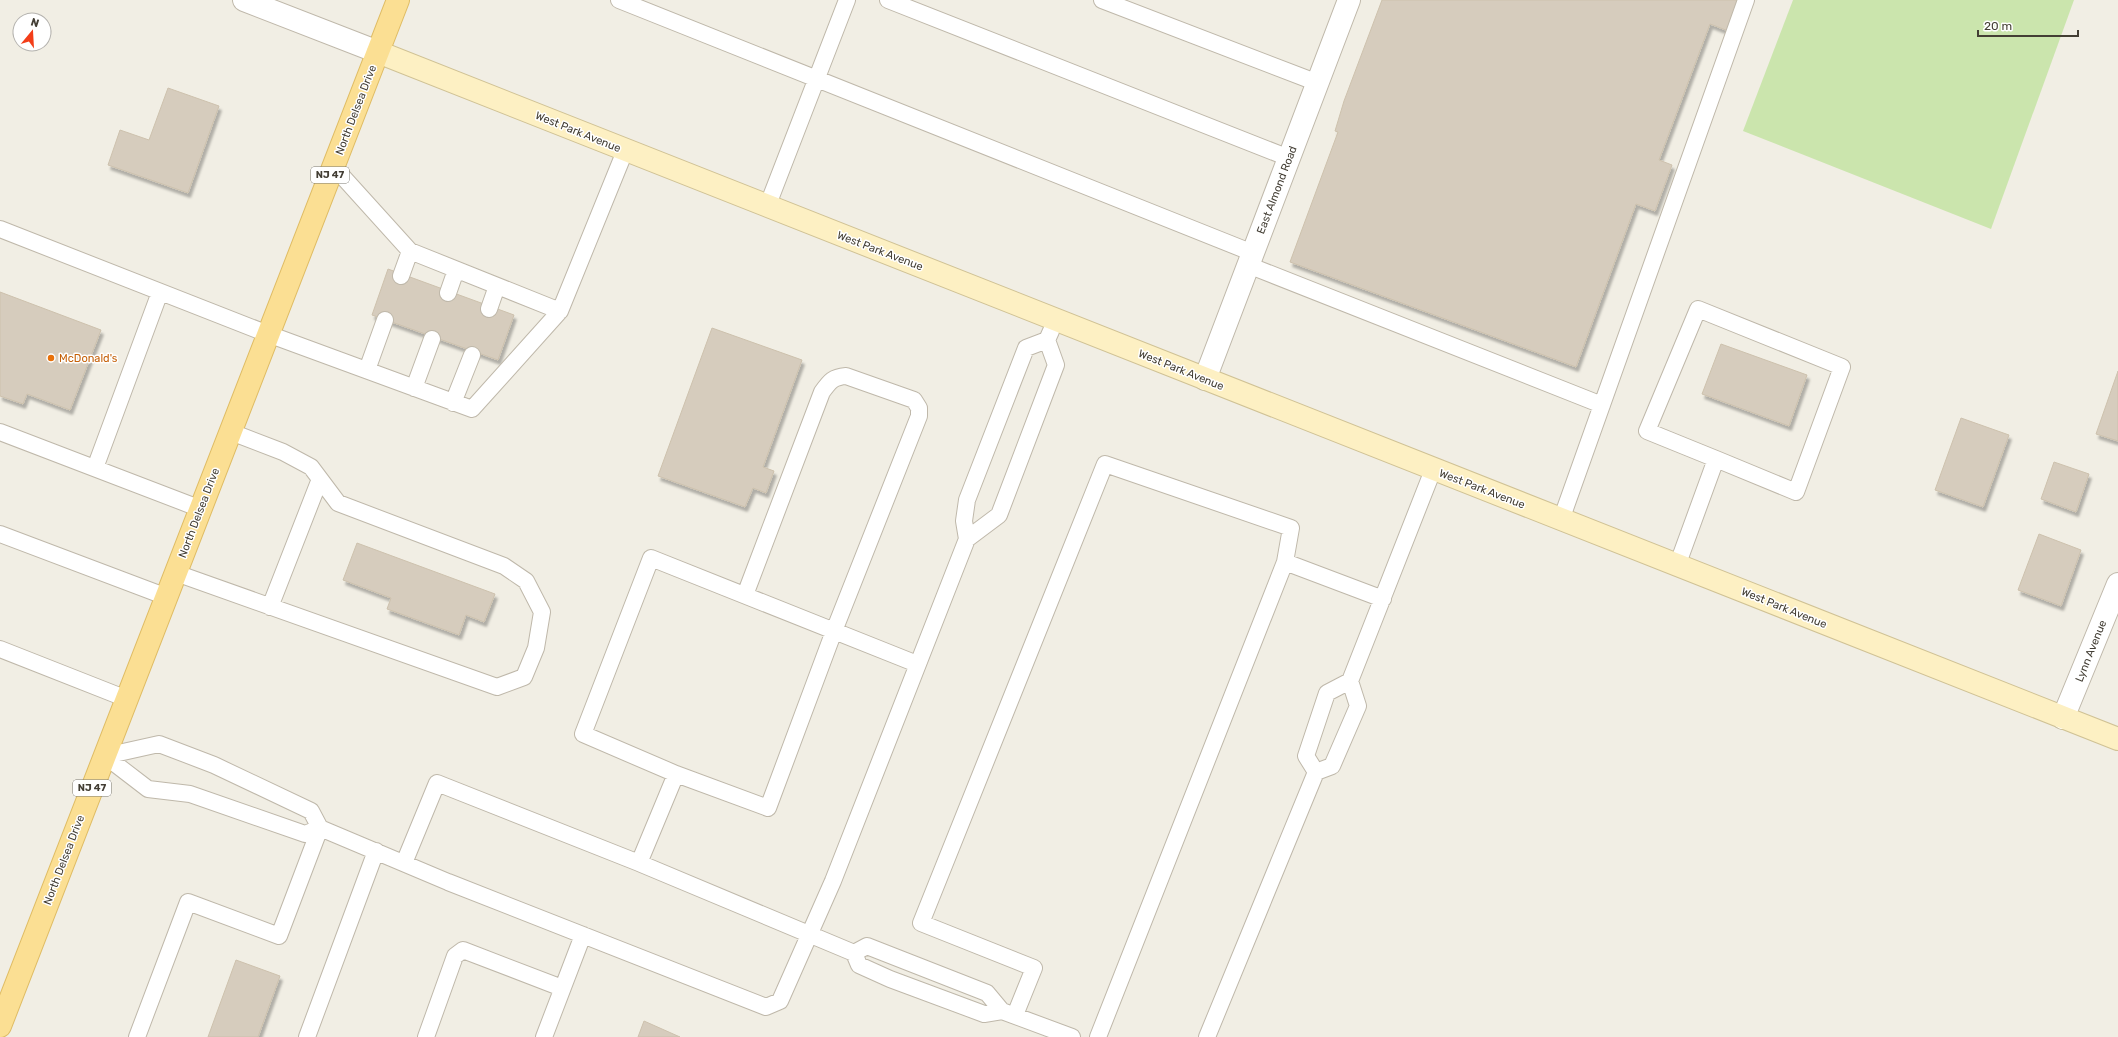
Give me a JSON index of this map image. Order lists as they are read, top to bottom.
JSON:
{
  "streets": {
    "main road": ["North Delsea Drive", "West Park Avenue", "NJ 47"],
    "street": ["East Almond Road", "Lynn Avenue"]
  },
  "crossings": [
    ["North Delsea Drive", "West Park Avenue"],
    ["West Park Avenue", "East Almond Road"],
    ["West Park Avenue", "Lynn Avenue"]
  ],
  "places": ["McDonald's"],
  "scale_bar": "20 m",
  "north": "top"
}
